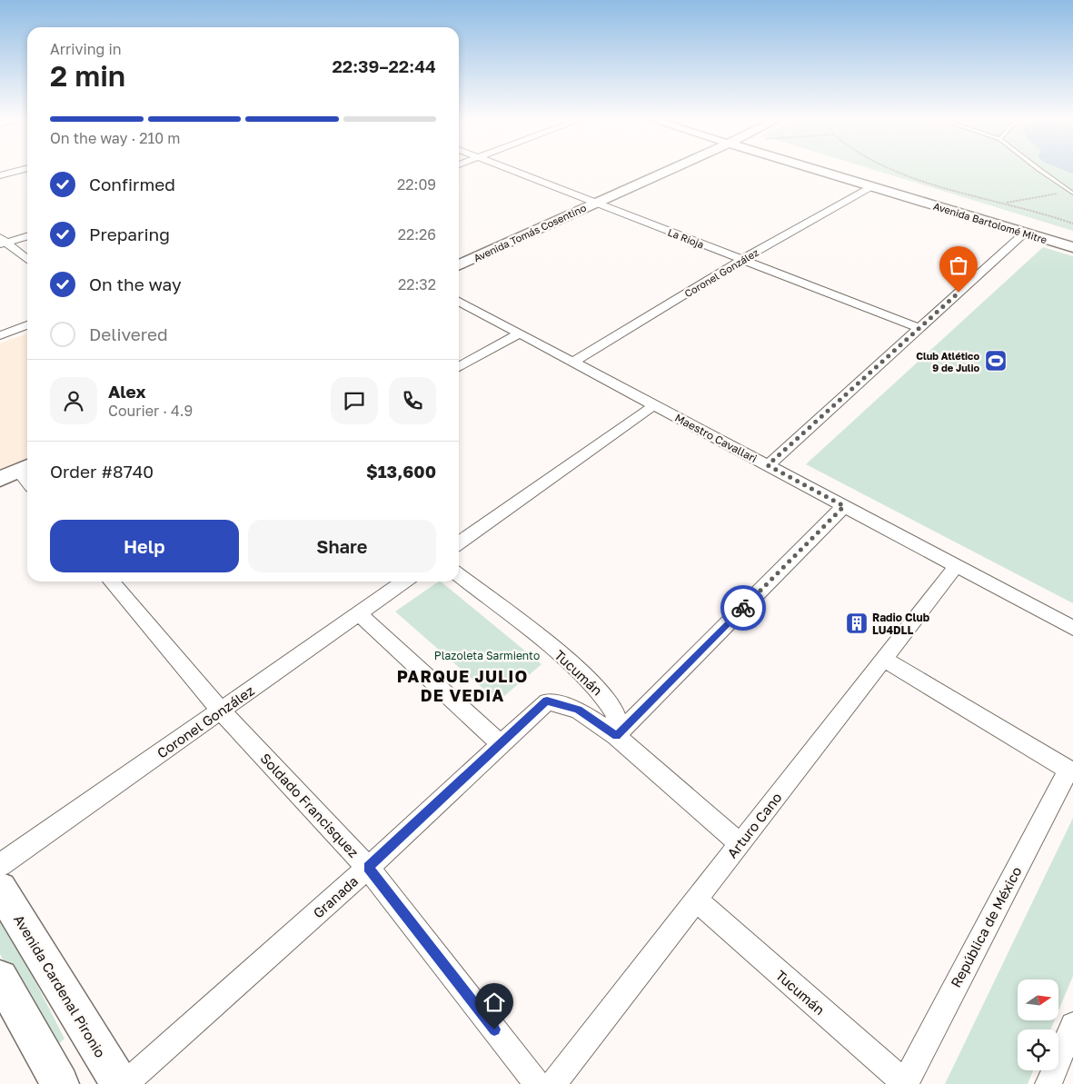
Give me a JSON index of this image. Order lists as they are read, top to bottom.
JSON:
{
  "streets": {
    "main road": ["Avenida Bartolomé Mitre", "Avenida Tomás Cosentino", "Avenida Cardenal Pironio"],
    "street": [
      "La Rioja",
      "Coronel González",
      "Maestro Cavallari",
      "Tucumán",
      "Soldado Francisquez",
      "Arturo Cano",
      "Granada",
      "República de México"
    ]
  },
  "crossings": [
    ["Avenida Bartolomé Mitre", "Coronel González"],
    ["Avenida Tomás Cosentino", "La Rioja"],
    ["La Rioja", "Coronel González"],
    ["Coronel González", "Maestro Cavallari"],
    ["Coronel González", "Soldado Francisquez"],
    ["Maestro Cavallari", "Arturo Cano"],
    ["Tucumán", "Arturo Cano"],
    ["Tucumán", "Granada"],
    ["Tucumán", "República de México"],
    ["Soldado Francisquez", "Granada"]
  ],
  "districts": ["PARQUE JULIO DE VEDIA"],
  "parks": ["Plazoleta Sarmiento"],
  "places": {
    "sports": ["Club Atlético 9 de Julio"],
    "building": ["Radio Club LU4DLL"]
  },
  "north": "right",
  "page": {
    "heading": ["2 min", "Arriving in", "22:39–22:44"],
    "panel": [
      "Alex",
      "Courier · 4.9",
      "Order #8740",
      "$13,600"
    ],
    "bar": "On the way · 210 m",
    "list": [
      ["Confirmed", "22:09"],
      ["Preparing", "22:26"],
      ["On the way", "22:32"],
      "Delivered"
    ],
    "buttons": ["Help", "Share"]
  }
}
